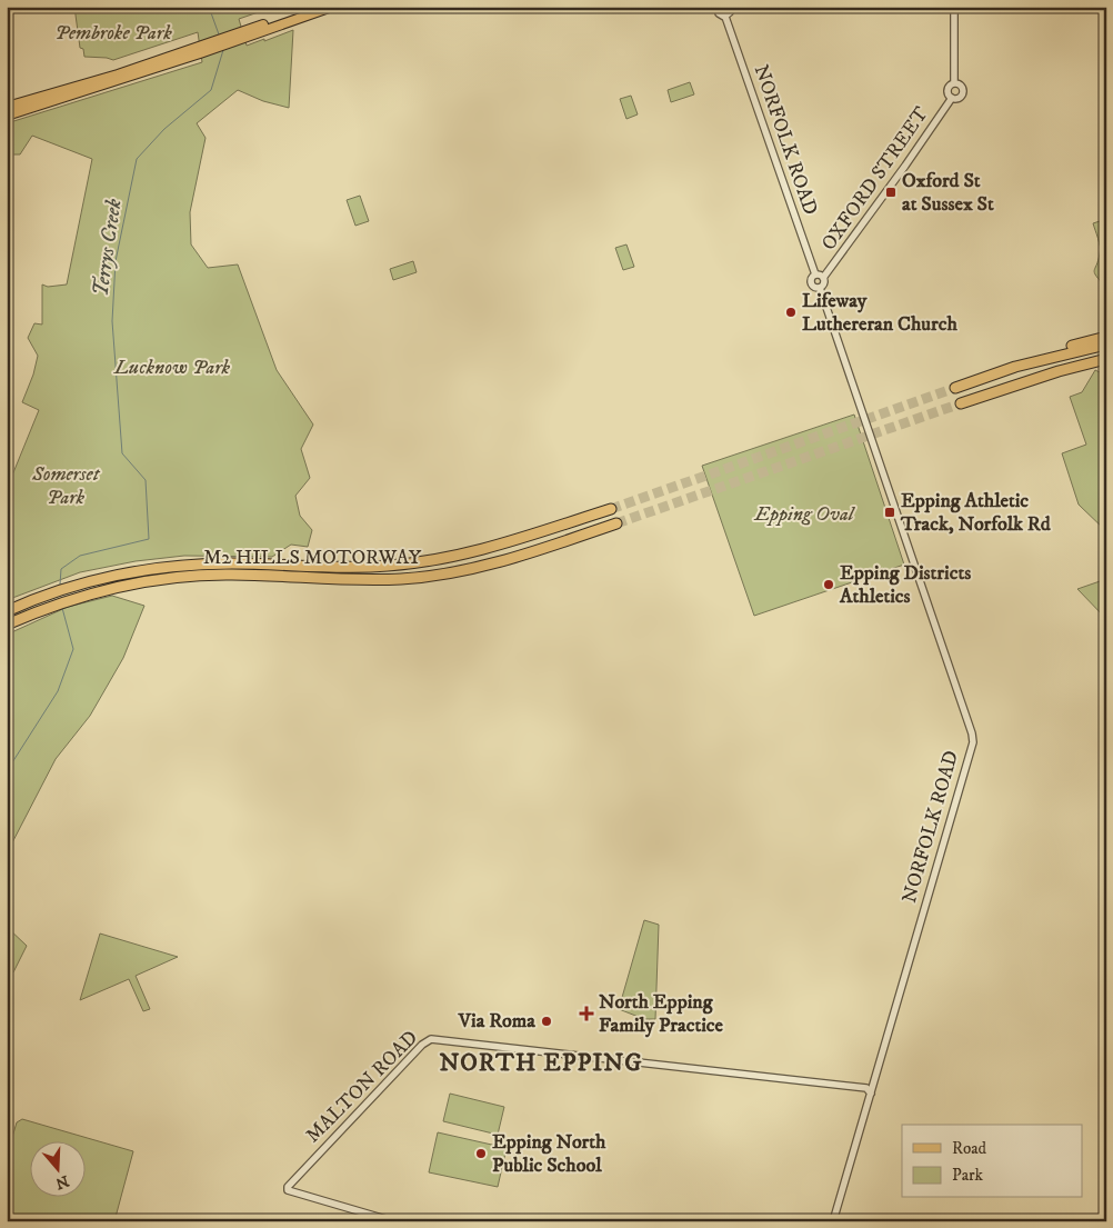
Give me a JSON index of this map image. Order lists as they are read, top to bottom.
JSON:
{
  "streets": {
    "highway": ["M2 HILLS MOTORWAY"],
    "street": ["NORFOLK ROAD", "OXFORD STREET", "MALTON ROAD"]
  },
  "crossings": [
    ["NORFOLK ROAD", "OXFORD STREET"],
    ["NORFOLK ROAD", "MALTON ROAD"]
  ],
  "districts": ["NORTH EPPING"],
  "water": ["Terrys Creek"],
  "parks": [
    "Pembroke Park",
    "Lucknow Park",
    "Somerset Park",
    "Epping Oval"
  ],
  "places": {
    "transit": ["Oxford St at Sussex St", "Epping Athletic Track, Norfolk Rd"],
    "other": [
      "Lifeway Luthereran Church",
      "Epping Districts Athletics",
      "Via Roma",
      "Epping North Public School"
    ],
    "health": ["North Epping Family Practice"]
  },
  "legend": ["Road", "Park"],
  "north": "bottom"
}
